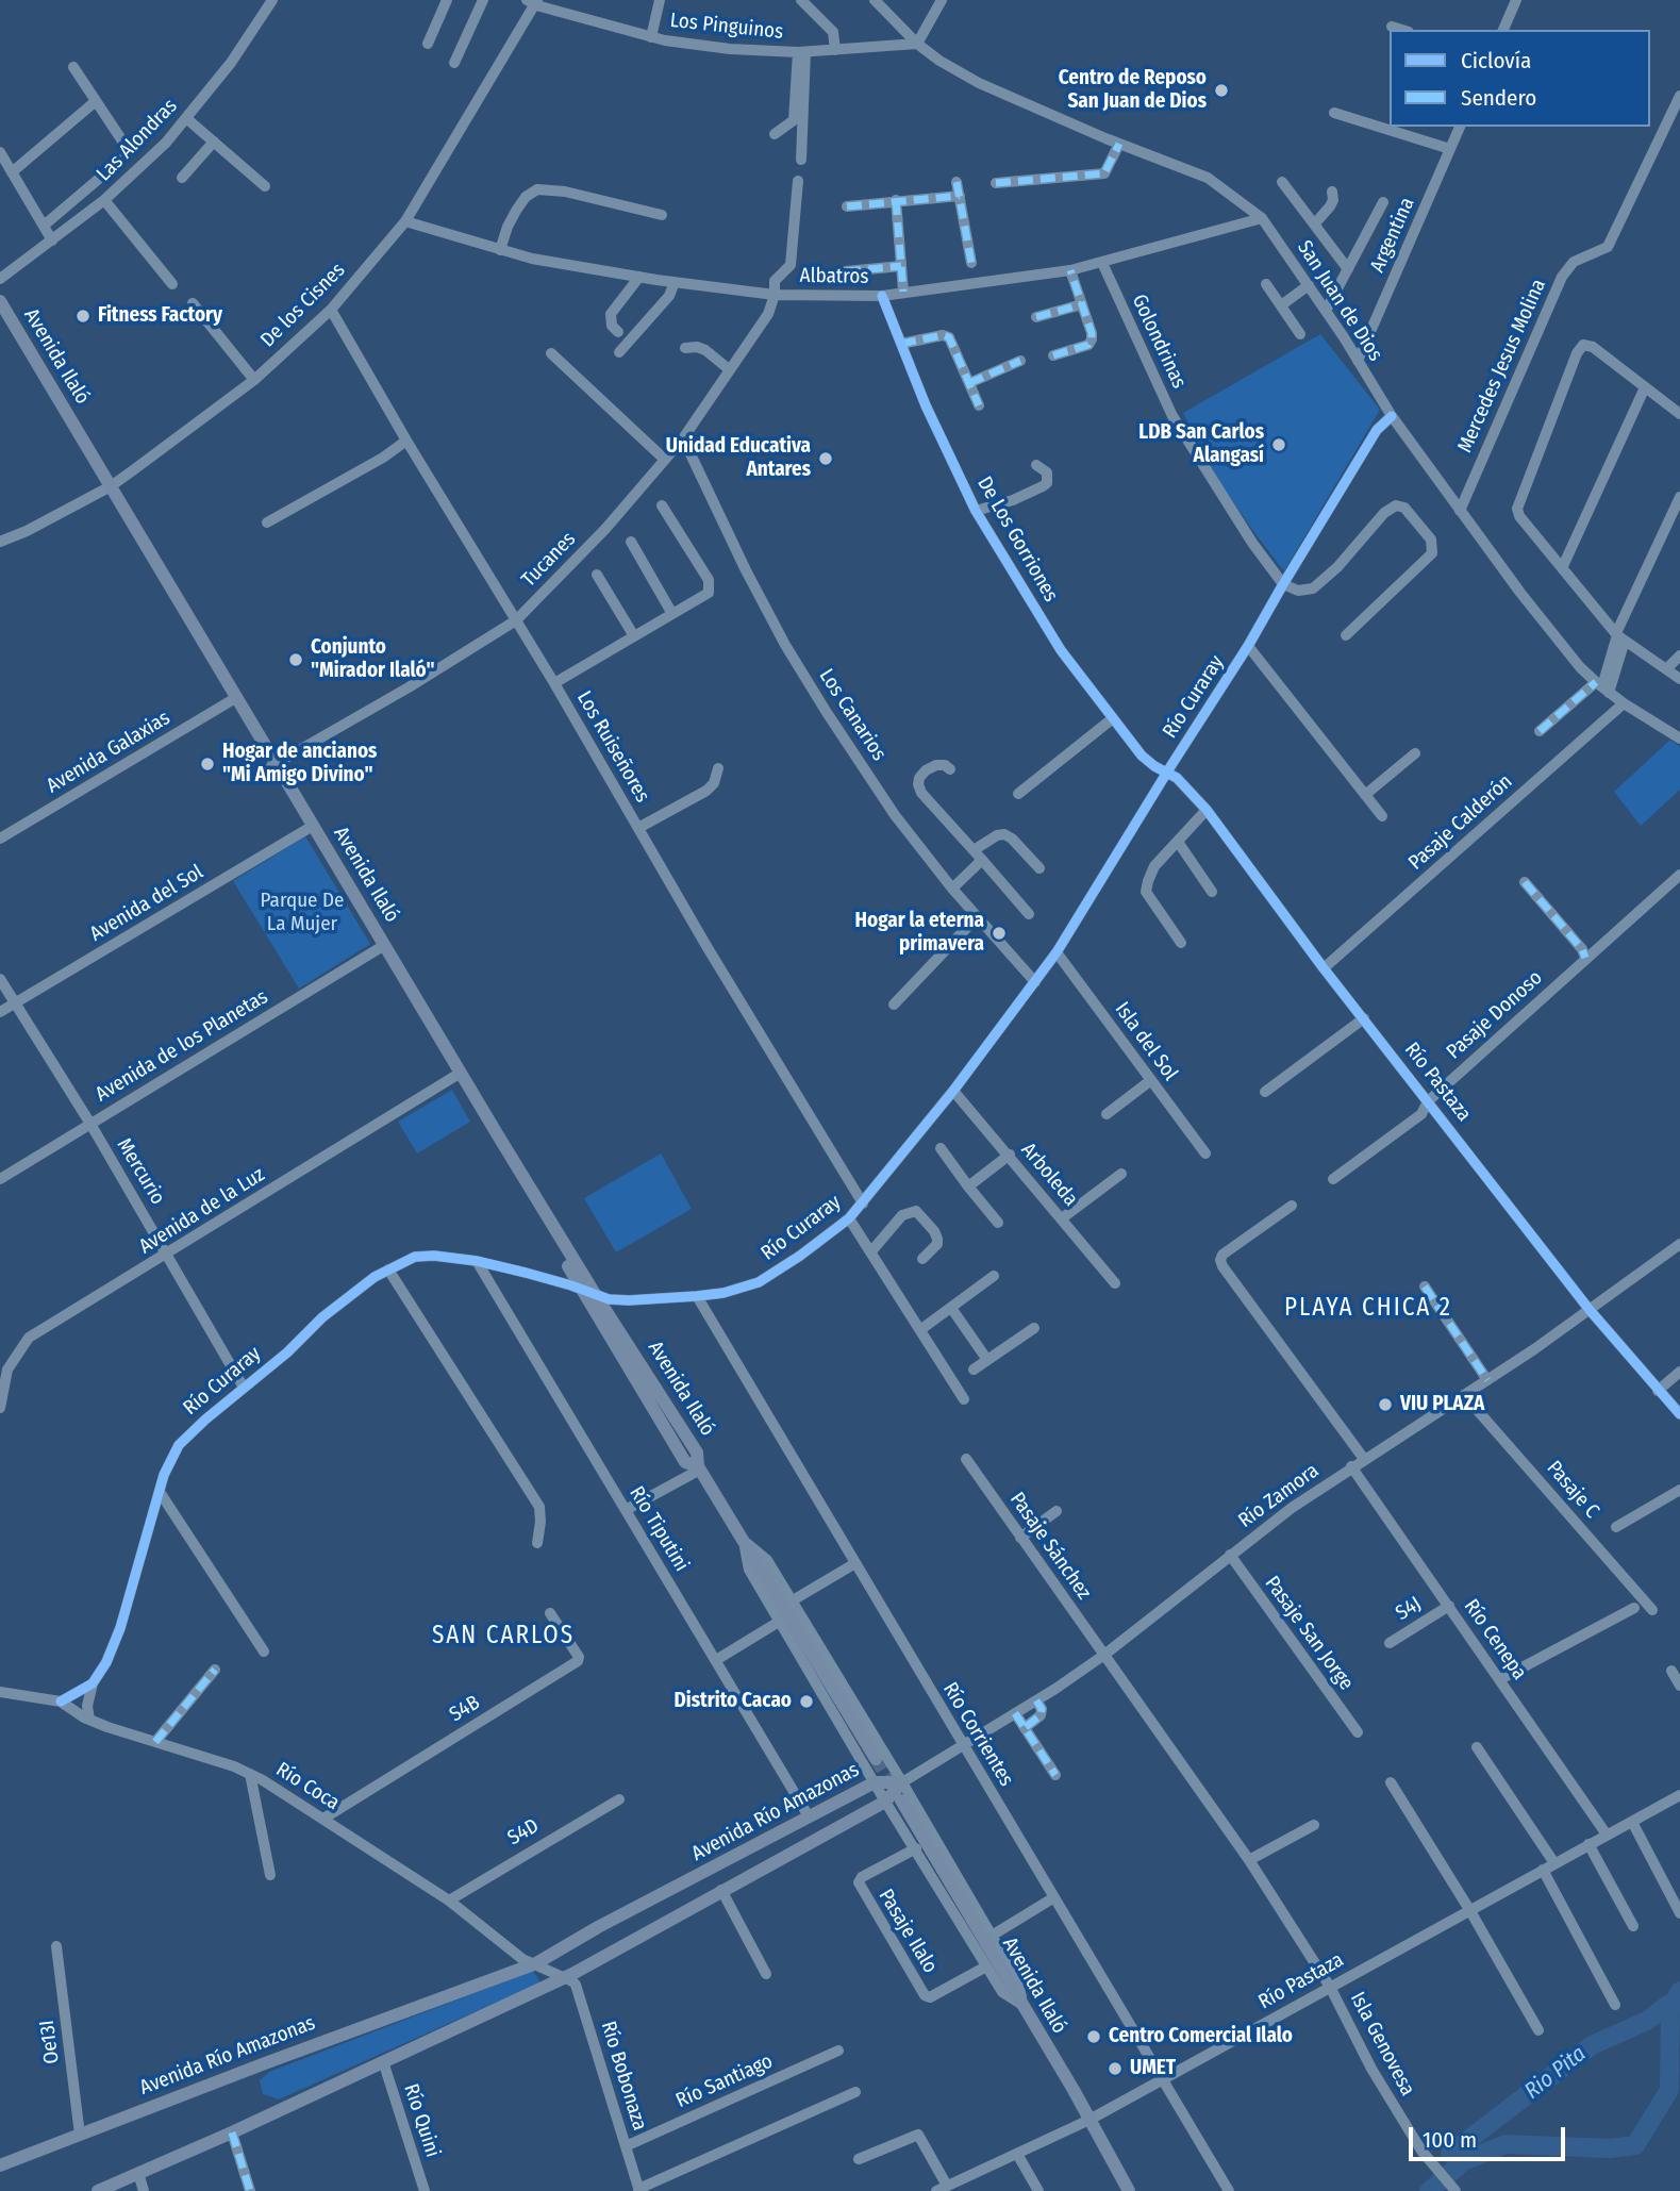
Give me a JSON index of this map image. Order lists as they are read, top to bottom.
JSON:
{
  "streets": {
    "main road": ["Avenida Ilaló", "Avenida Río Amazonas"],
    "street": [
      "Los Pinguinos",
      "Las Alondras",
      "Argentina",
      "Albatros",
      "San Juan de Dios",
      "De los Cisnes",
      "Golondrinas",
      "Mercedes Jesus Molina",
      "De Los Gorriones",
      "Tucanes",
      "Río Curaray",
      "Los Canarios",
      "Los Ruiseñores",
      "Avenida Galaxias",
      "Pasaje Calderón",
      "Avenida del Sol",
      "Pasaje Donoso",
      "Isla del Sol",
      "Avenida de los Planetas",
      "Río Pastaza",
      "Mercurio",
      "Arboleda",
      "Avenida de la Luz",
      "Pasaje C",
      "Río Zamora",
      "Río Tiputini",
      "Pasaje Sánchez",
      "S4J",
      "Pasaje San Jorge",
      "Río Cenepa",
      "S4B",
      "Río Corrientes",
      "Río Coca",
      "S4D",
      "Pasaje Ilalo",
      "Oe13I",
      "Isla Genovesa",
      "Río Bobonaza",
      "Río Santiago",
      "Río Quini"
    ]
  },
  "crossings": [
    ["Los Pinguinos", "San Juan de Dios"],
    ["Los Pinguinos", "De los Cisnes"],
    ["Argentina", "San Juan de Dios"],
    ["Albatros", "San Juan de Dios"],
    ["Albatros", "De los Cisnes"],
    ["Albatros", "Golondrinas"],
    ["Albatros", "De Los Gorriones"],
    ["Albatros", "Tucanes"],
    ["San Juan de Dios", "Mercedes Jesus Molina"],
    ["San Juan de Dios", "Río Curaray"],
    ["San Juan de Dios", "Pasaje Calderón"],
    ["De los Cisnes", "Avenida Ilaló"],
    ["De los Cisnes", "Los Ruiseñores"],
    ["Golondrinas", "Río Curaray"],
    ["Avenida Ilaló", "Tucanes"],
    ["Avenida Ilaló", "Río Curaray"],
    ["Avenida Ilaló", "Avenida Galaxias"],
    ["Avenida Ilaló", "Avenida del Sol"],
    ["Avenida Ilaló", "Avenida de los Planetas"],
    ["Avenida Ilaló", "Río Pastaza"],
    ["Avenida Ilaló", "Avenida de la Luz"],
    ["De Los Gorriones", "Río Curaray"],
    ["De Los Gorriones", "Río Pastaza"],
    ["Tucanes", "Los Canarios"],
    ["Tucanes", "Los Ruiseñores"],
    ["Río Curaray", "Los Canarios"],
    ["Río Curaray", "Los Ruiseñores"],
    ["Río Curaray", "Isla del Sol"],
    ["Río Curaray", "Río Pastaza"],
    ["Río Curaray", "Mercurio"],
    ["Río Curaray", "Arboleda"],
    ["Río Curaray", "Río Tiputini"],
    ["Río Curaray", "Río Corrientes"],
    ["Pasaje Calderón", "Río Pastaza"],
    ["Avenida del Sol", "Mercurio"],
    ["Pasaje Donoso", "Río Pastaza"],
    ["Avenida de los Planetas", "Mercurio"],
    ["Río Pastaza", "Río Zamora"],
    ["Río Pastaza", "Río Cenepa"],
    ["Río Pastaza", "Río Corrientes"],
    ["Río Pastaza", "Isla Genovesa"],
    ["Mercurio", "Avenida de la Luz"],
    ["Pasaje C", "Río Zamora"],
    ["Río Zamora", "Pasaje Sánchez"],
    ["Río Zamora", "Pasaje San Jorge"],
    ["Río Zamora", "Río Cenepa"],
    ["Río Zamora", "Río Corrientes"],
    ["Río Zamora", "Avenida Río Amazonas"],
    ["Río Tiputini", "Avenida Río Amazonas"],
    ["Pasaje Sánchez", "Isla Genovesa"],
    ["S4J", "Río Cenepa"],
    ["S4B", "Río Coca"],
    ["Río Coca", "Avenida Río Amazonas"],
    ["Río Coca", "S4D"],
    ["Río Coca", "Río Bobonaza"],
    ["Avenida Río Amazonas", "Oe13I"],
    ["Avenida Río Amazonas", "Río Bobonaza"],
    ["Avenida Río Amazonas", "Río Quini"],
    ["Río Bobonaza", "Río Santiago"]
  ],
  "districts": ["PLAYA CHICA 2", "SAN CARLOS"],
  "water": ["Rio Pita"],
  "parks": ["Parque De La Mujer"],
  "places": [
    "Centro de Reposo San Juan de Dios",
    "Fitness Factory",
    "LDB San Carlos Alangasí",
    "Unidad Educativa Antares",
    "Conjunto \"Mirador Ilaló\"",
    "Hogar de ancianos \"Mi Amigo Divino\"",
    "Hogar la eterna primavera",
    "VIU PLAZA",
    "Distrito Cacao",
    "Centro Comercial Ilalo",
    "UMET"
  ],
  "legend": ["Ciclovía", "Sendero"],
  "scale_bar": "100 m"
}
